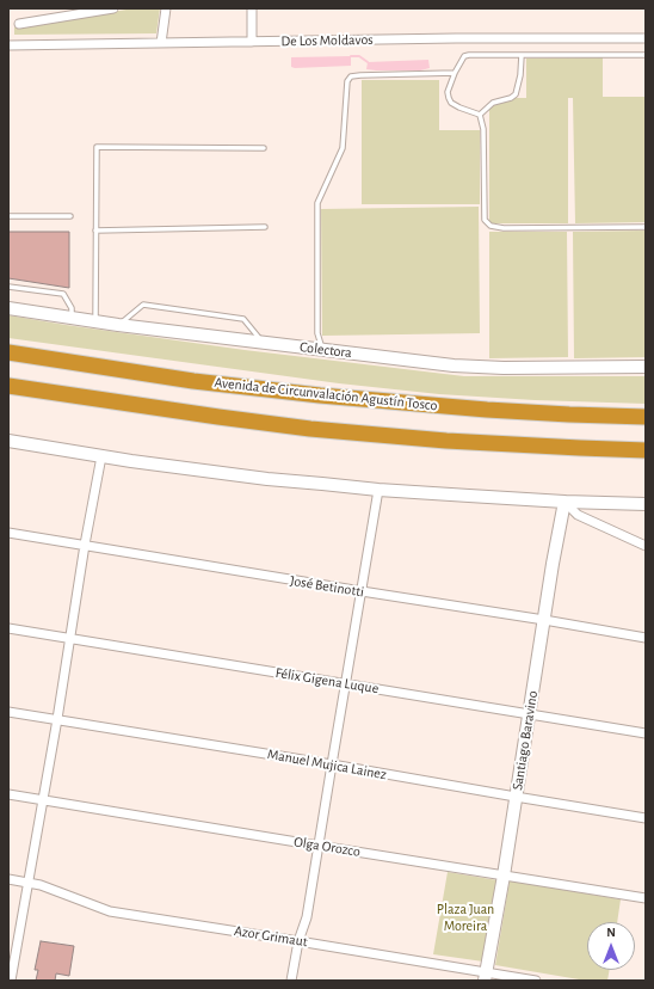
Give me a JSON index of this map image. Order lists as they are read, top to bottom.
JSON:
{
  "streets": {
    "highway": ["Avenida de Circunvalación Agustín Tosco"],
    "main road": ["Colectora", "Santiago Baravino"],
    "street": [
      "De Los Moldavos",
      "José Betinotti",
      "Félix Gigena Luque",
      "Manuel Mujica Lainez",
      "Olga Orozco",
      "Azor Grimaut"
    ]
  },
  "crossings": [
    ["José Betinotti", "Santiago Baravino"],
    ["Félix Gigena Luque", "Santiago Baravino"],
    ["Santiago Baravino", "Manuel Mujica Lainez"],
    ["Santiago Baravino", "Olga Orozco"],
    ["Santiago Baravino", "Azor Grimaut"]
  ],
  "parks": ["Plaza Juan Moreira"],
  "north": "top"
}
